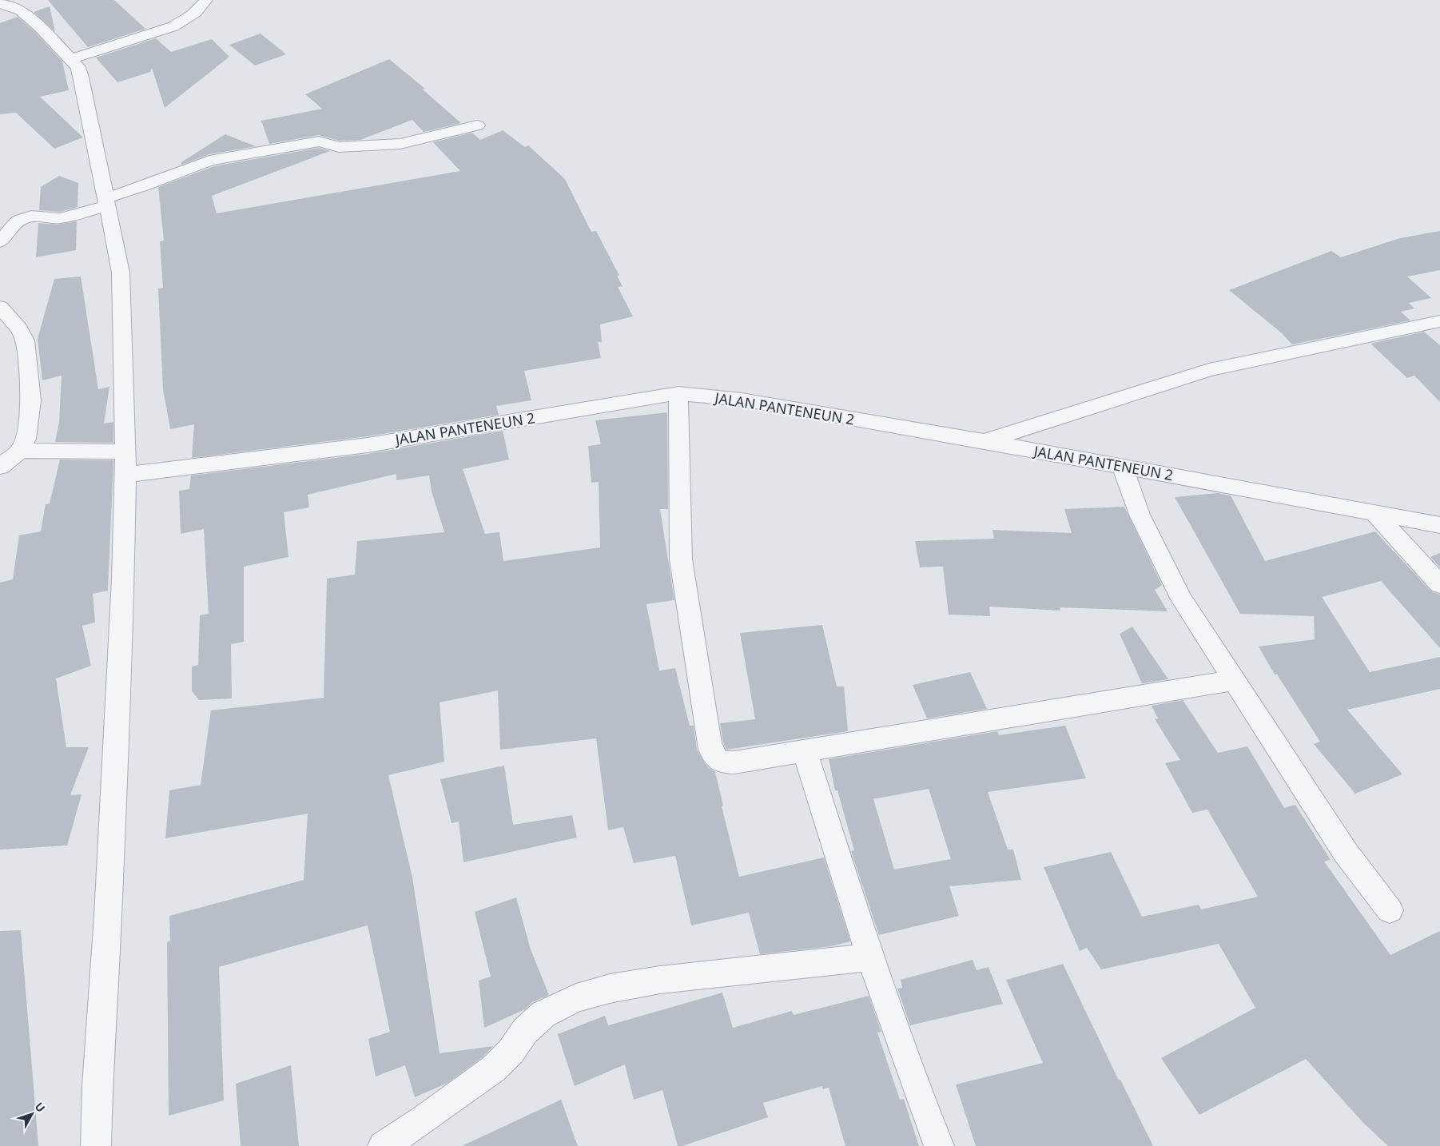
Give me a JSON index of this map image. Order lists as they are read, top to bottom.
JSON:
{
  "streets": {
    "street": ["JALAN PANTENEUN 2"]
  },
  "north": "top right"
}
